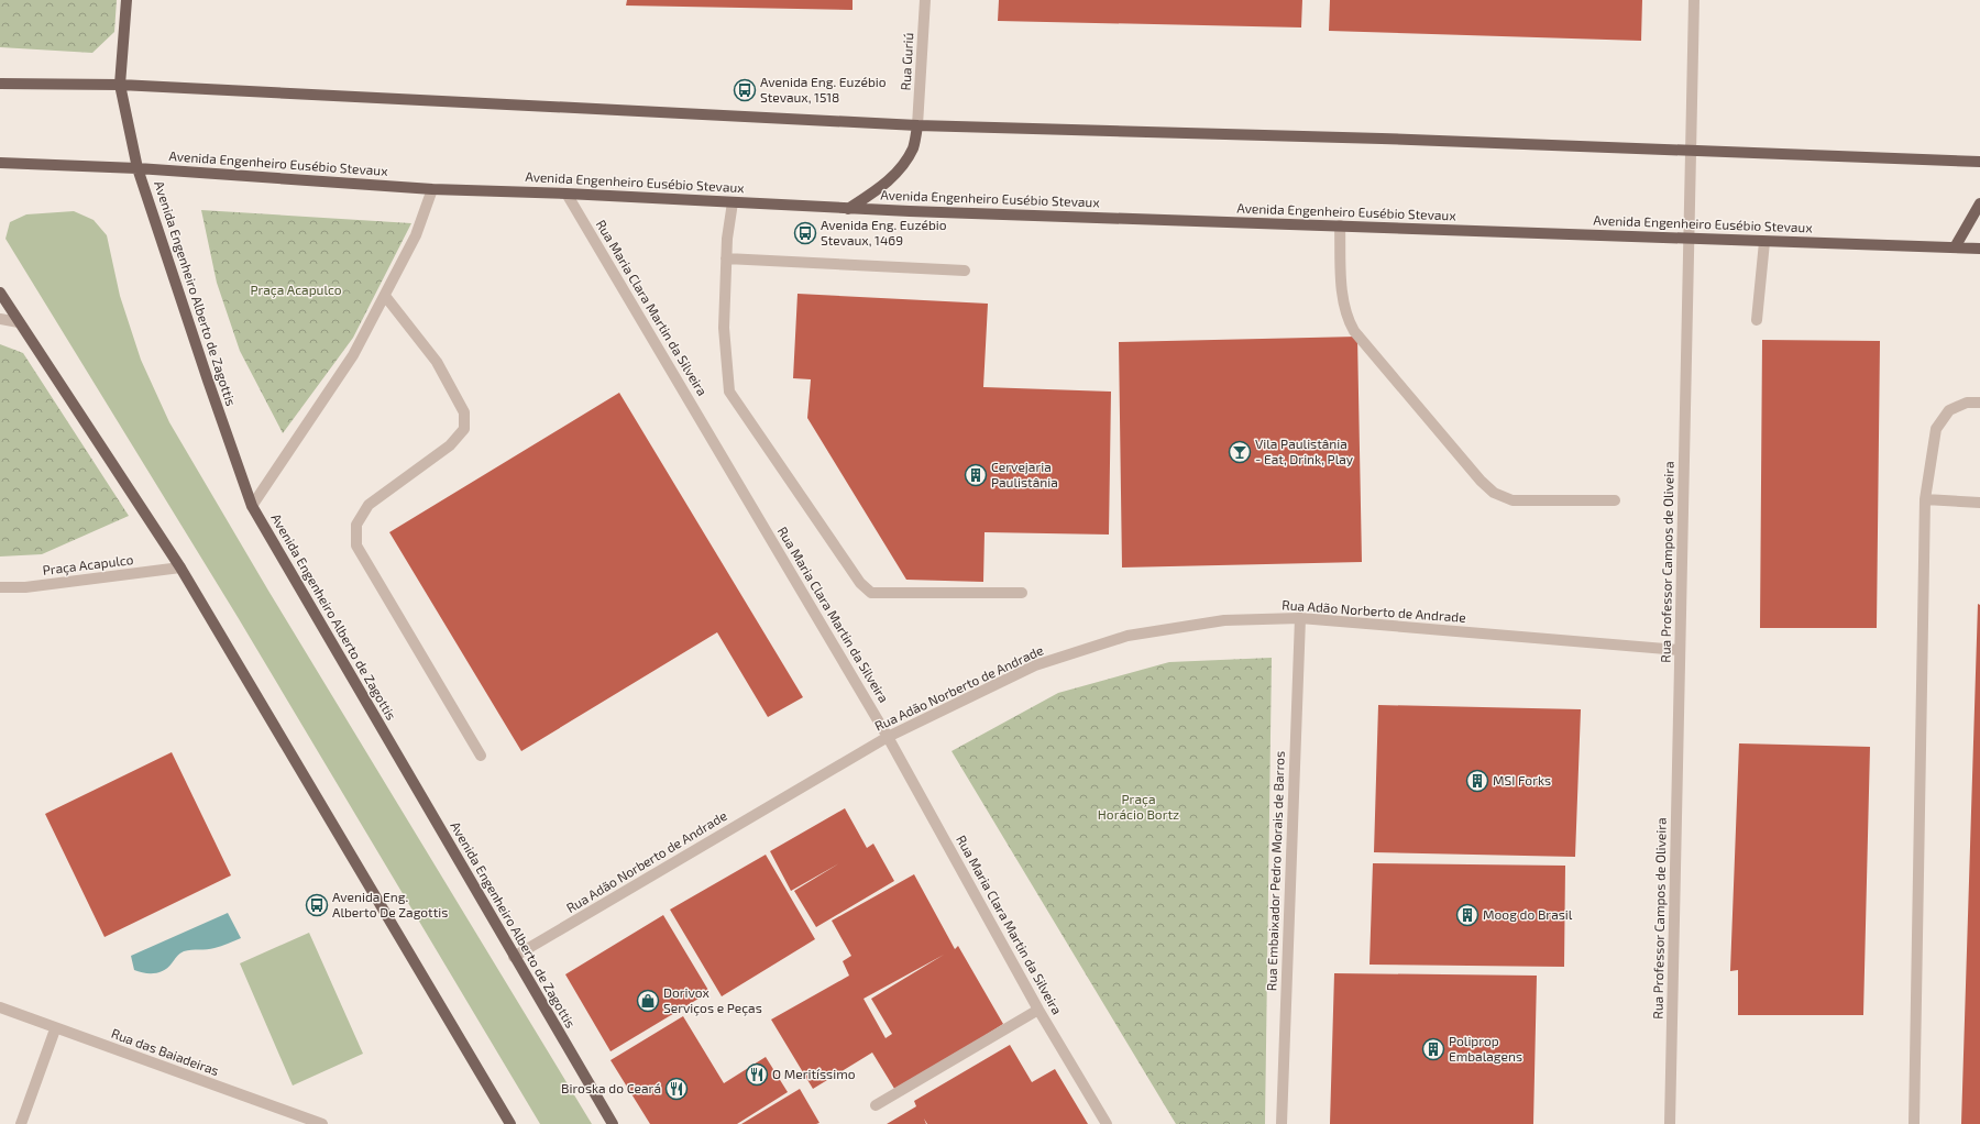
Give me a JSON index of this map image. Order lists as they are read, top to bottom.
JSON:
{
  "streets": {
    "main road": ["Avenida Engenheiro Eusébio Stevaux", "Avenida Engenheiro Alberto de Zagottis"],
    "street": [
      "Rua Guriú",
      "Rua Maria Clara Martin da Silveira",
      "Rua Professor Campos de Oliveira",
      "Praça Acapulco",
      "Rua Adão Norberto de Andrade",
      "Rua Embaixador Pedro Morais de Barros",
      "Rua das Baiadeiras"
    ]
  },
  "crossings": [
    ["Avenida Engenheiro Eusébio Stevaux", "Avenida Engenheiro Alberto de Zagottis"],
    ["Avenida Engenheiro Eusébio Stevaux", "Rua Maria Clara Martin da Silveira"],
    ["Avenida Engenheiro Eusébio Stevaux", "Rua Professor Campos de Oliveira"],
    ["Avenida Engenheiro Alberto de Zagottis", "Rua Adão Norberto de Andrade"],
    ["Rua Maria Clara Martin da Silveira", "Rua Adão Norberto de Andrade"],
    ["Rua Professor Campos de Oliveira", "Rua Adão Norberto de Andrade"],
    ["Rua Adão Norberto de Andrade", "Rua Embaixador Pedro Morais de Barros"]
  ],
  "parks": ["Praça Acapulco", "Praça Horácio Bortz"],
  "places": {
    "bus stop": ["Avenida Eng. Euzébio Stevaux, 1518", "Avenida Eng. Euzébio Stevaux, 1469", "Avenida Eng. Alberto De Zagottis"],
    "bar": ["Vila Paulistânia - Eat, Drink, Play"],
    "building": [
      "Cervejaria Paulistânia",
      "MSI Forks",
      "Moog do Brasil",
      "Poliprop Embalagens"
    ],
    "shop": ["Dorivox Serviços e Peças"],
    "restaurant": ["O Meritíssimo", "Biroska do Ceará"]
  }
}
